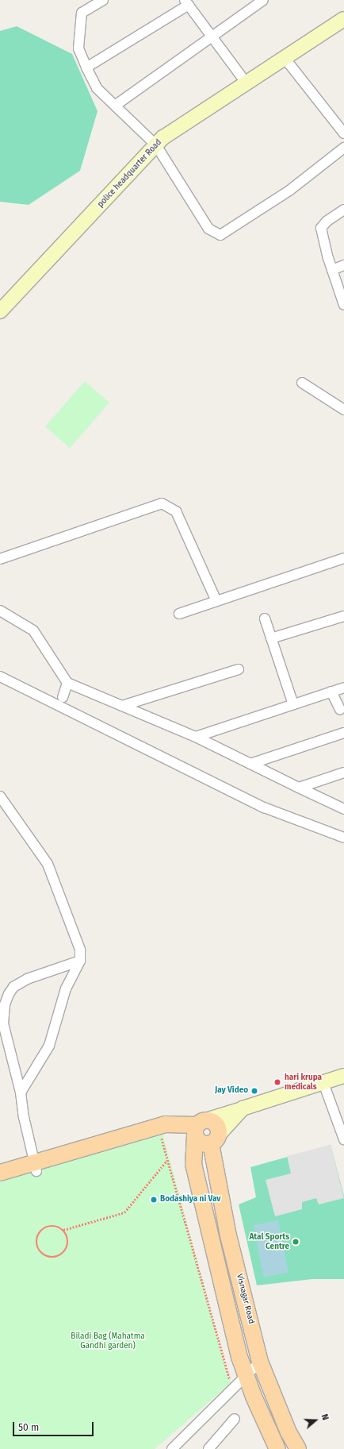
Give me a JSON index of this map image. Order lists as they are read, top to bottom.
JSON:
{
  "streets": {
    "main road": ["Visnagar Road"],
    "street": ["police headquarter Road"]
  },
  "parks": ["Biladi Bag (Mahatma Gandhi garden)"],
  "places": [
    "hari krupa medicals",
    "Jay Video",
    "Bodashiya ni Vav",
    "Atal Sports Centre"
  ],
  "scale_bar": "50 m",
  "north": "right"
}
